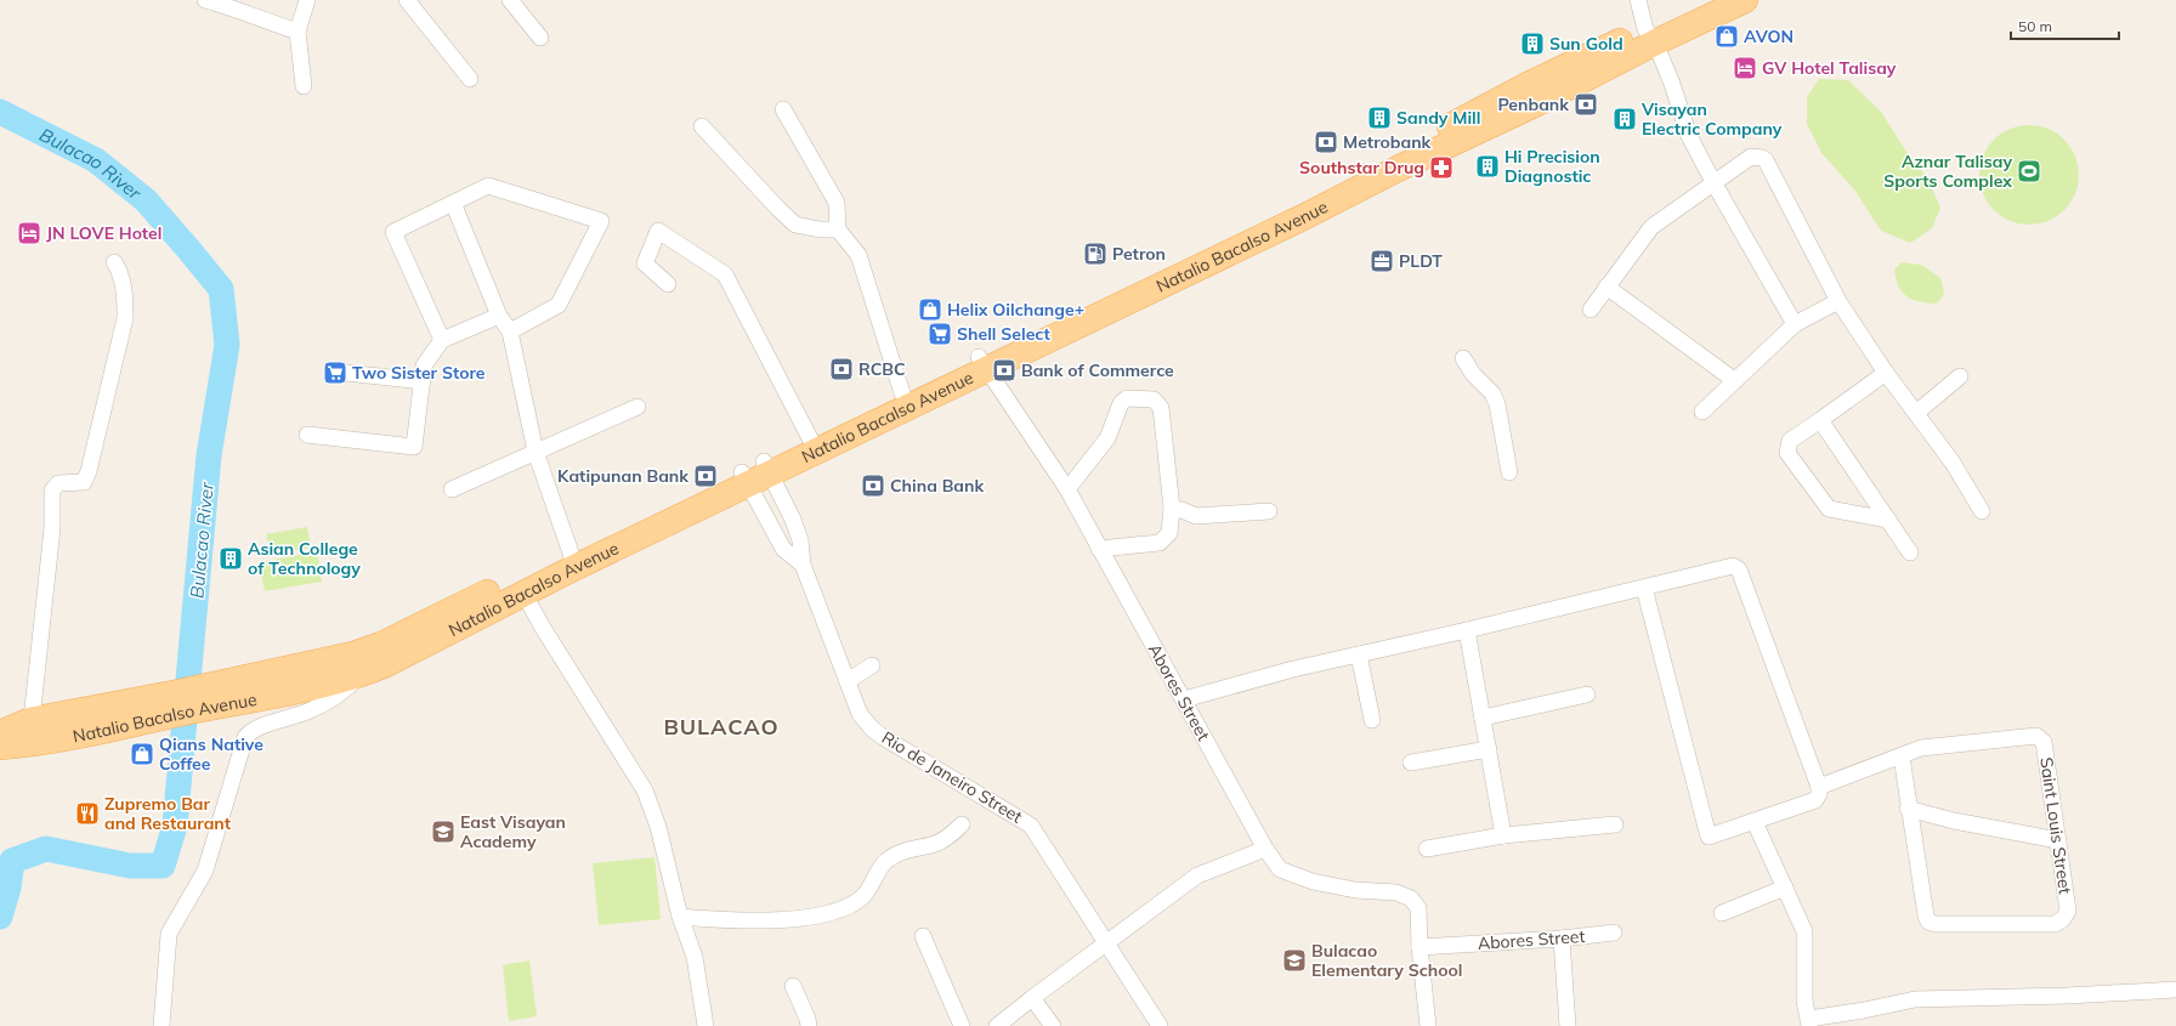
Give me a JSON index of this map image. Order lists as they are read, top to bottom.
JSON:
{
  "streets": {
    "main road": ["Natalio Bacalso Avenue"],
    "street": ["Abores Street", "Rio de Janeiro Street", "Saint Louis Street"]
  },
  "crossings": [
    ["Natalio Bacalso Avenue", "Abores Street"],
    ["Natalio Bacalso Avenue", "Rio de Janeiro Street"]
  ],
  "districts": ["BULACAO"],
  "water": ["Bulacao River"],
  "places": {
    "shop": ["AVON", "Helix Oilchange+", "Qians Native Coffee"],
    "building": [
      "Sun Gold",
      "Sandy Mill",
      "Visayan Electric Company",
      "Hi Precision Diagnostic",
      "Asian College of Technology"
    ],
    "hotel": ["GV Hotel Talisay", "JN LOVE Hotel"],
    "bank": [
      "Penbank",
      "Metrobank",
      "RCBC",
      "Bank of Commerce",
      "Katipunan Bank",
      "China Bank"
    ],
    "pharmacy": ["Southstar Drug"],
    "sports": ["Aznar Talisay Sports Complex"],
    "fuel station": ["Petron"],
    "office": ["PLDT"],
    "supermarket": ["Shell Select", "Two Sister Store"],
    "restaurant": ["Zupremo Bar and Restaurant"],
    "school or university": ["East Visayan Academy", "Bulacao Elementary School"]
  },
  "scale_bar": "50 m"
}
